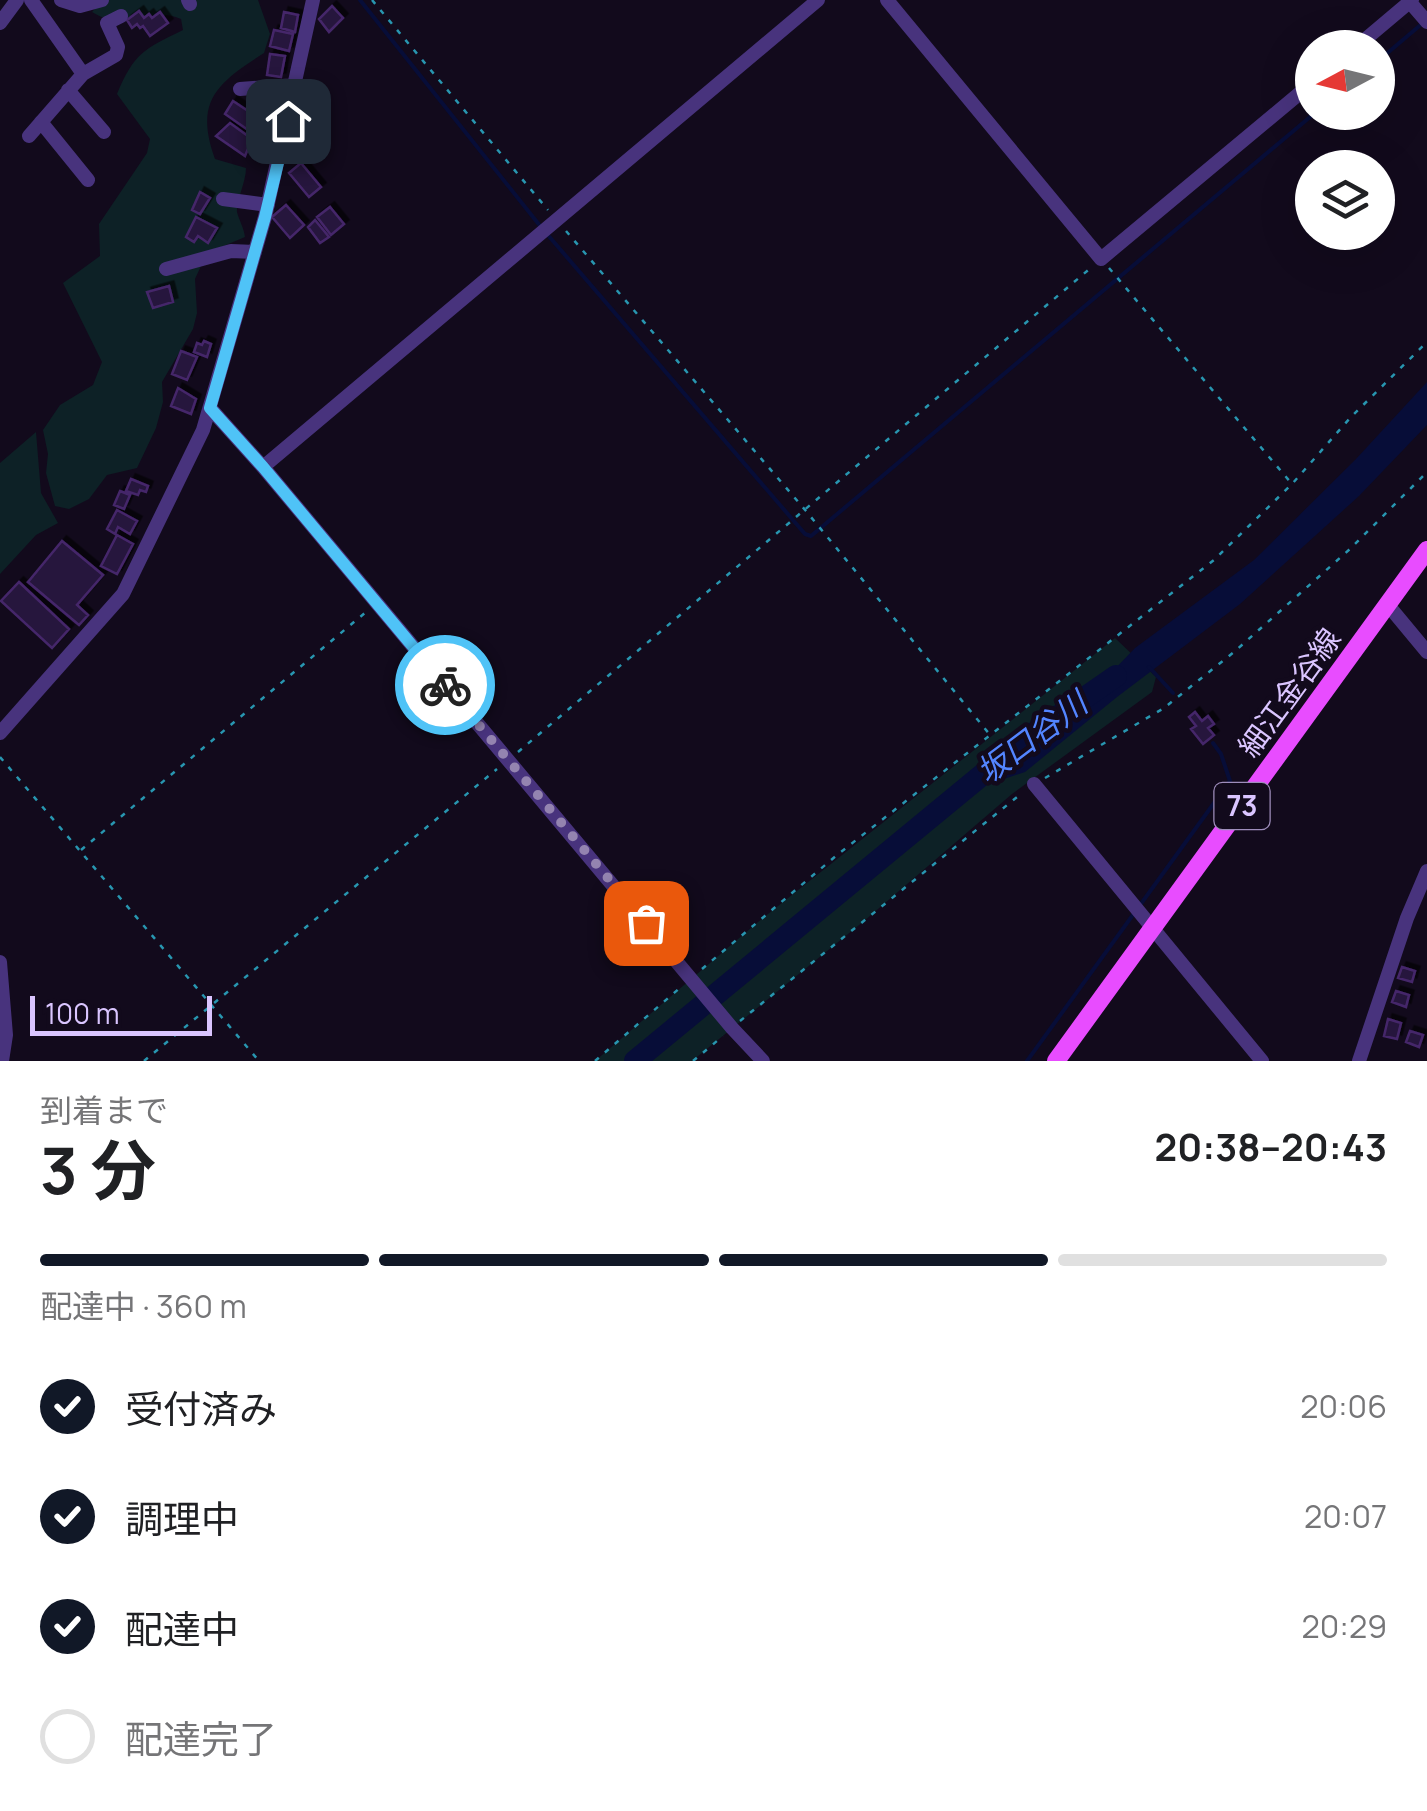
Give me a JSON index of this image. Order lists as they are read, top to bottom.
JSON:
{
  "streets": {
    "main road": ["細江金谷線", "73"]
  },
  "water": ["坂口谷川"],
  "scale_bar": "100 m",
  "north": "left",
  "page": {
    "scale": "100 m",
    "heading": ["3 分", "到着まで", "20:38–20:43"],
    "bar": "配達中 · 360 m",
    "list": [
      ["受付済み", "20:06"],
      ["調理中", "20:07"],
      ["配達中", "20:29"],
      "配達完了"
    ]
  }
}
